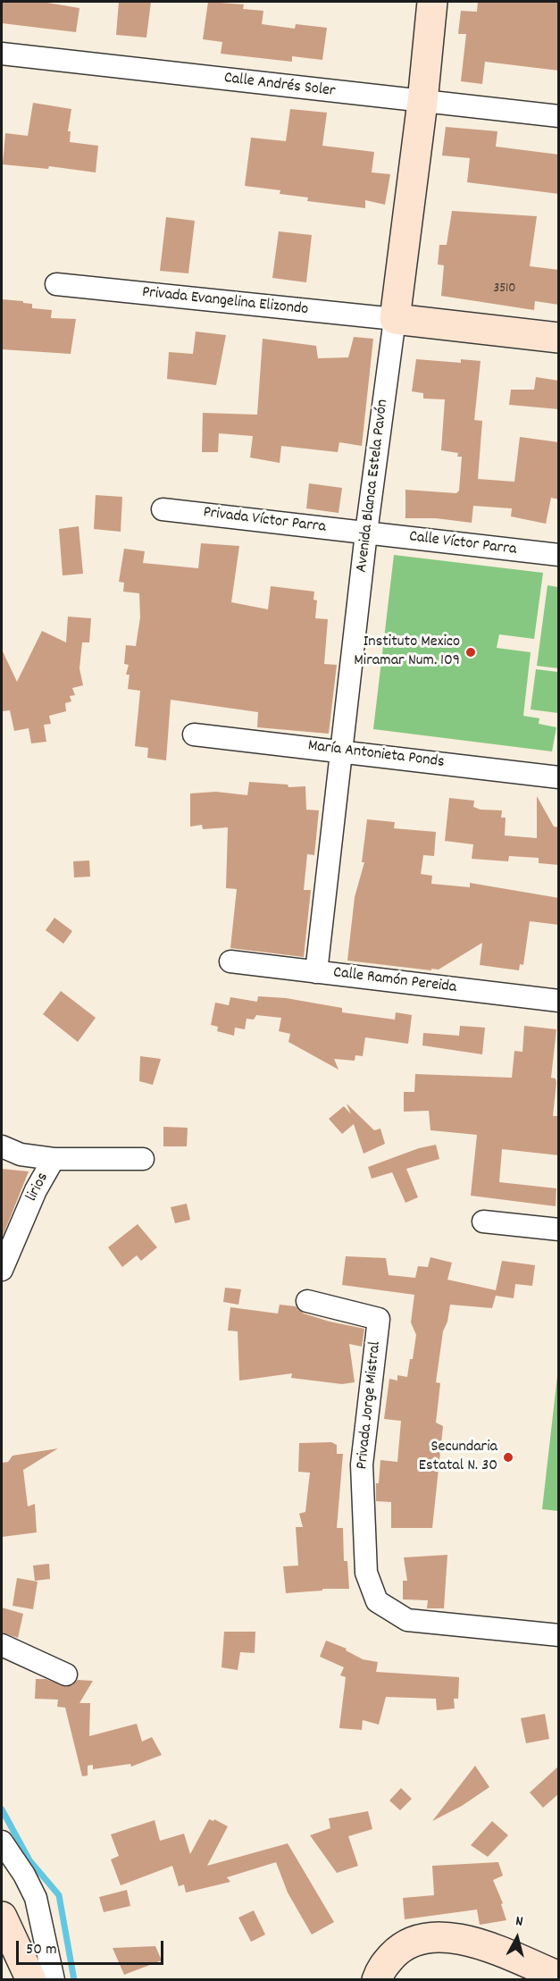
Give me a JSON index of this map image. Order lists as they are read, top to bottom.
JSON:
{
  "streets": {
    "main road": ["Avenida Blanca Estela Pavón"],
    "street": [
      "Calle Andrés Soler",
      "Privada Evangelina Elizondo",
      "Privada Víctor Parra",
      "Calle Víctor Parra",
      "María Antonieta Ponds",
      "Calle Ramón Pereida",
      "lirios",
      "Privada Jorge Mistral"
    ]
  },
  "crossings": [
    ["Calle Andrés Soler", "Avenida Blanca Estela Pavón"],
    ["Privada Evangelina Elizondo", "Avenida Blanca Estela Pavón"],
    ["Avenida Blanca Estela Pavón", "Privada Víctor Parra"],
    ["Avenida Blanca Estela Pavón", "Calle Víctor Parra"],
    ["Avenida Blanca Estela Pavón", "María Antonieta Ponds"],
    ["Avenida Blanca Estela Pavón", "Calle Ramón Pereida"],
    ["Privada Víctor Parra", "Calle Víctor Parra"]
  ],
  "places": ["Instituto Mexico Miramar Num. 109", "Secundaria Estatal N. 30"],
  "house_numbers": ["3510"],
  "scale_bar": "50 m",
  "north": "top"
}
